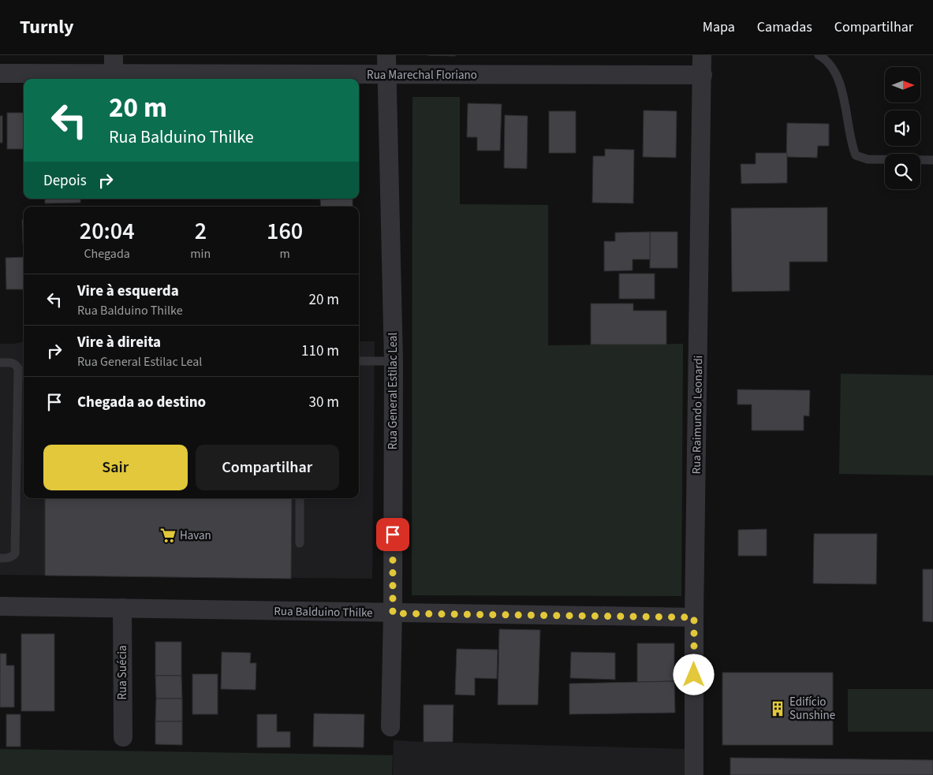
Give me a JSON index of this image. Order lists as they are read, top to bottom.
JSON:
{
  "streets": {
    "street": [
      "Rua Marechal Floriano",
      "Rua General Estilac Leal",
      "Rua Raimundo Leonardi",
      "Rua Balduino Thilke",
      "Rua Suécia"
    ]
  },
  "crossings": [
    ["Rua Marechal Floriano", "Rua General Estilac Leal"],
    ["Rua Marechal Floriano", "Rua Raimundo Leonardi"],
    ["Rua General Estilac Leal", "Rua Balduino Thilke"],
    ["Rua Raimundo Leonardi", "Rua Balduino Thilke"],
    ["Rua Balduino Thilke", "Rua Suécia"]
  ],
  "places": {
    "supermarket": ["Havan"],
    "building": ["Edifício Sunshine"]
  },
  "north": "right",
  "page": {
    "header": "Turnly",
    "nav": ["Mapa", "Camadas", "Compartilhar"],
    "turn": ["20 m", "Rua Balduino Thilke"],
    "then": "Depois",
    "eta": [
      "20:04",
      "Chegada",
      "2",
      "min",
      "160",
      "m"
    ],
    "list": [
      {
        "name": "Vire à esquerda",
        "note": "Rua Balduino Thilke",
        "value": "20 m"
      },
      {
        "name": "Vire à direita",
        "note": "Rua General Estilac Leal",
        "value": "110 m"
      },
      {
        "name": "Chegada ao destino",
        "value": "30 m"
      }
    ],
    "buttons": ["Sair", "Compartilhar"]
  }
}
